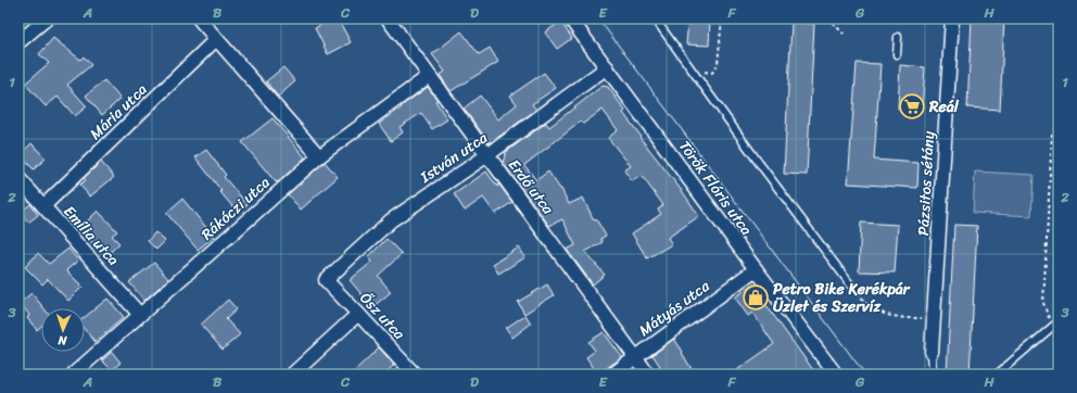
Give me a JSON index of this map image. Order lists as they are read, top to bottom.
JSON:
{
  "streets": {
    "street": [
      "Mária utca",
      "István utca",
      "Pázsitos sétány",
      "Erdő utca",
      "Török Flóris utca",
      "Rákóczi utca",
      "Emília utca",
      "Mátyás utca",
      "Ősz utca"
    ]
  },
  "crossings": [
    ["Mária utca", "Emília utca"],
    ["István utca", "Erdő utca"],
    ["István utca", "Török Flóris utca"],
    ["István utca", "Ősz utca"],
    ["Erdő utca", "Rákóczi utca"],
    ["Erdő utca", "Mátyás utca"],
    ["Török Flóris utca", "Mátyás utca"],
    ["Rákóczi utca", "Emília utca"]
  ],
  "places": {
    "supermarket": ["Reál"],
    "shop": ["Petro Bike Kerékpár Üzlet és Szervíz"]
  },
  "north": "bottom",
  "grid": {
    "columns": [
      "A",
      "B",
      "C",
      "D",
      "E",
      "F",
      "G",
      "H"
    ],
    "rows": ["1", "2", "3"]
  }
}
